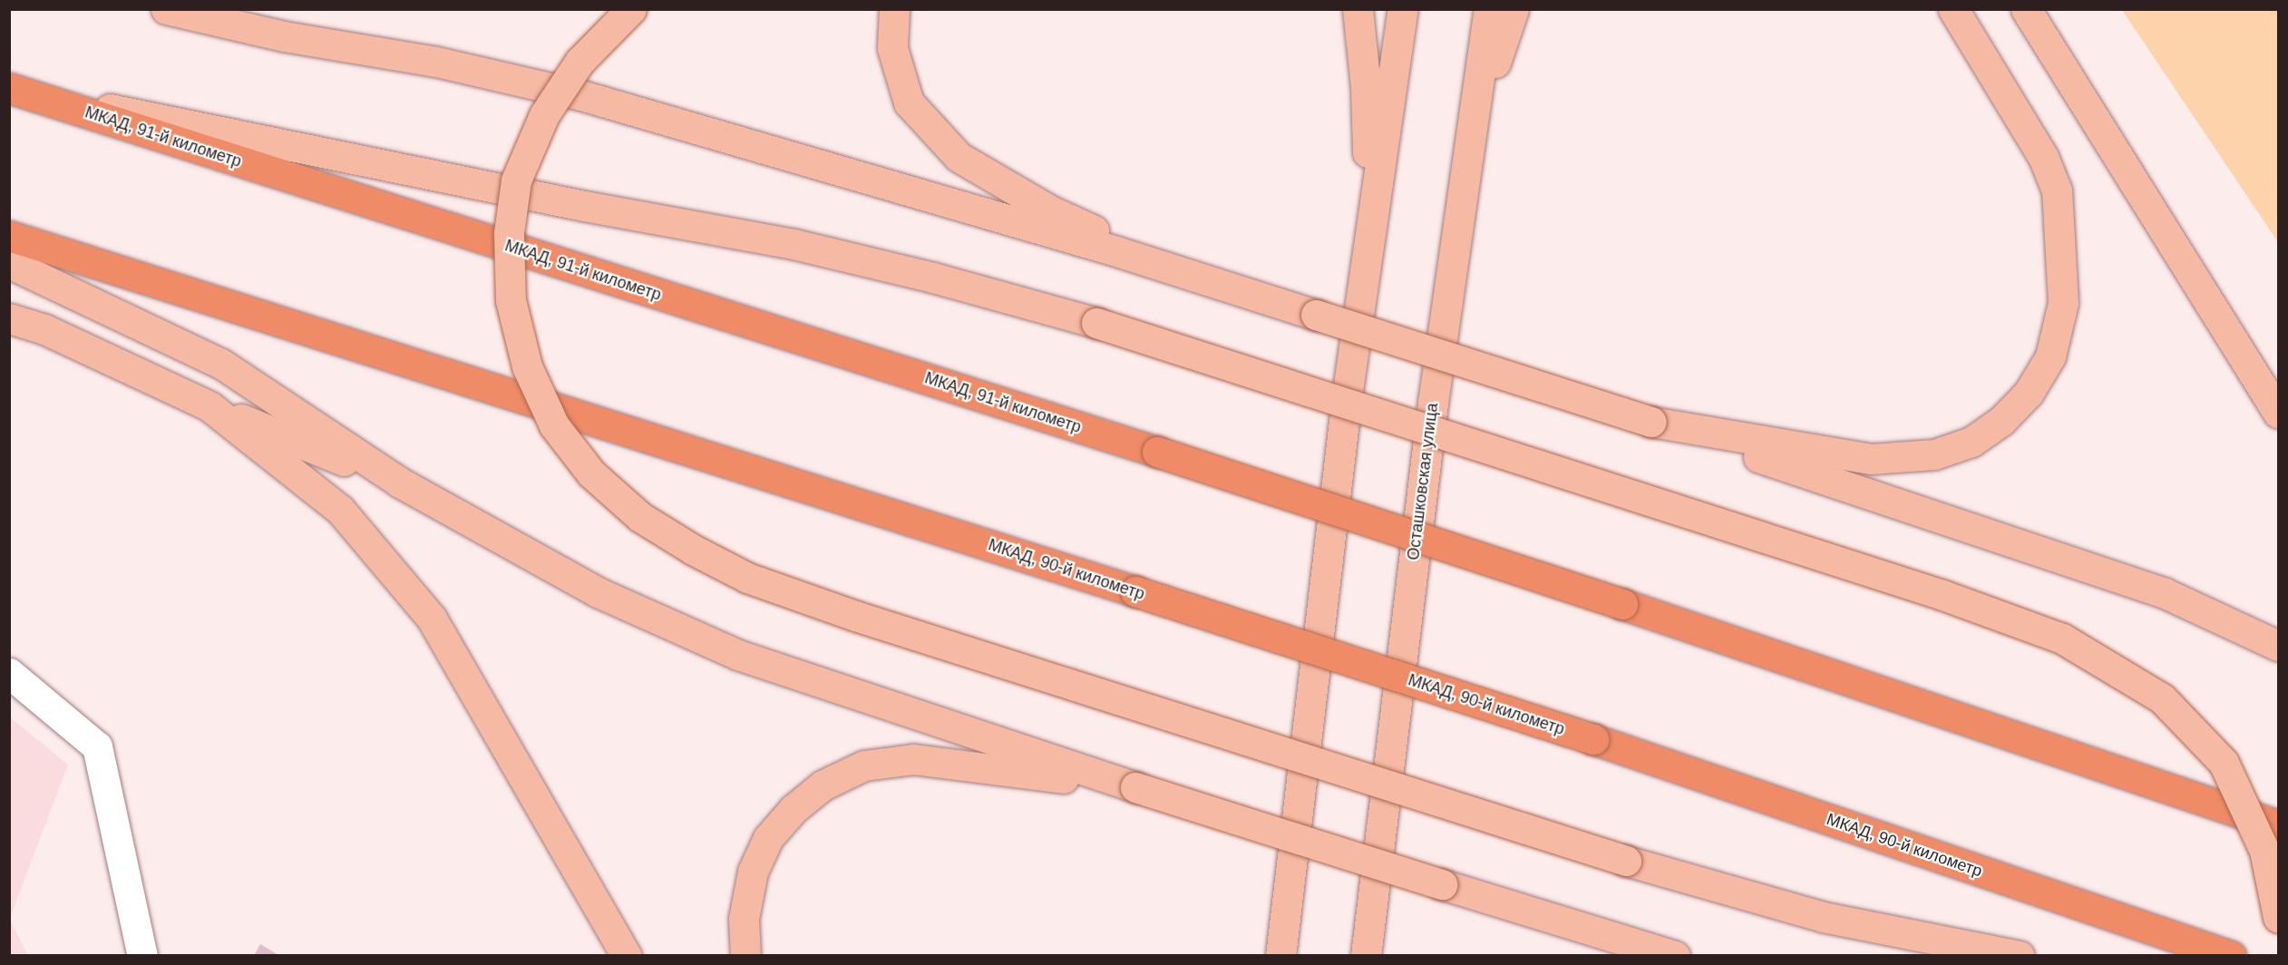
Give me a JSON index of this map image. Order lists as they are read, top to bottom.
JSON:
{
  "streets": {
    "highway": ["МКАД, 91-й километр", "МКАД, 90-й километр"],
    "main road": ["Осташковская улица"]
  }
}
